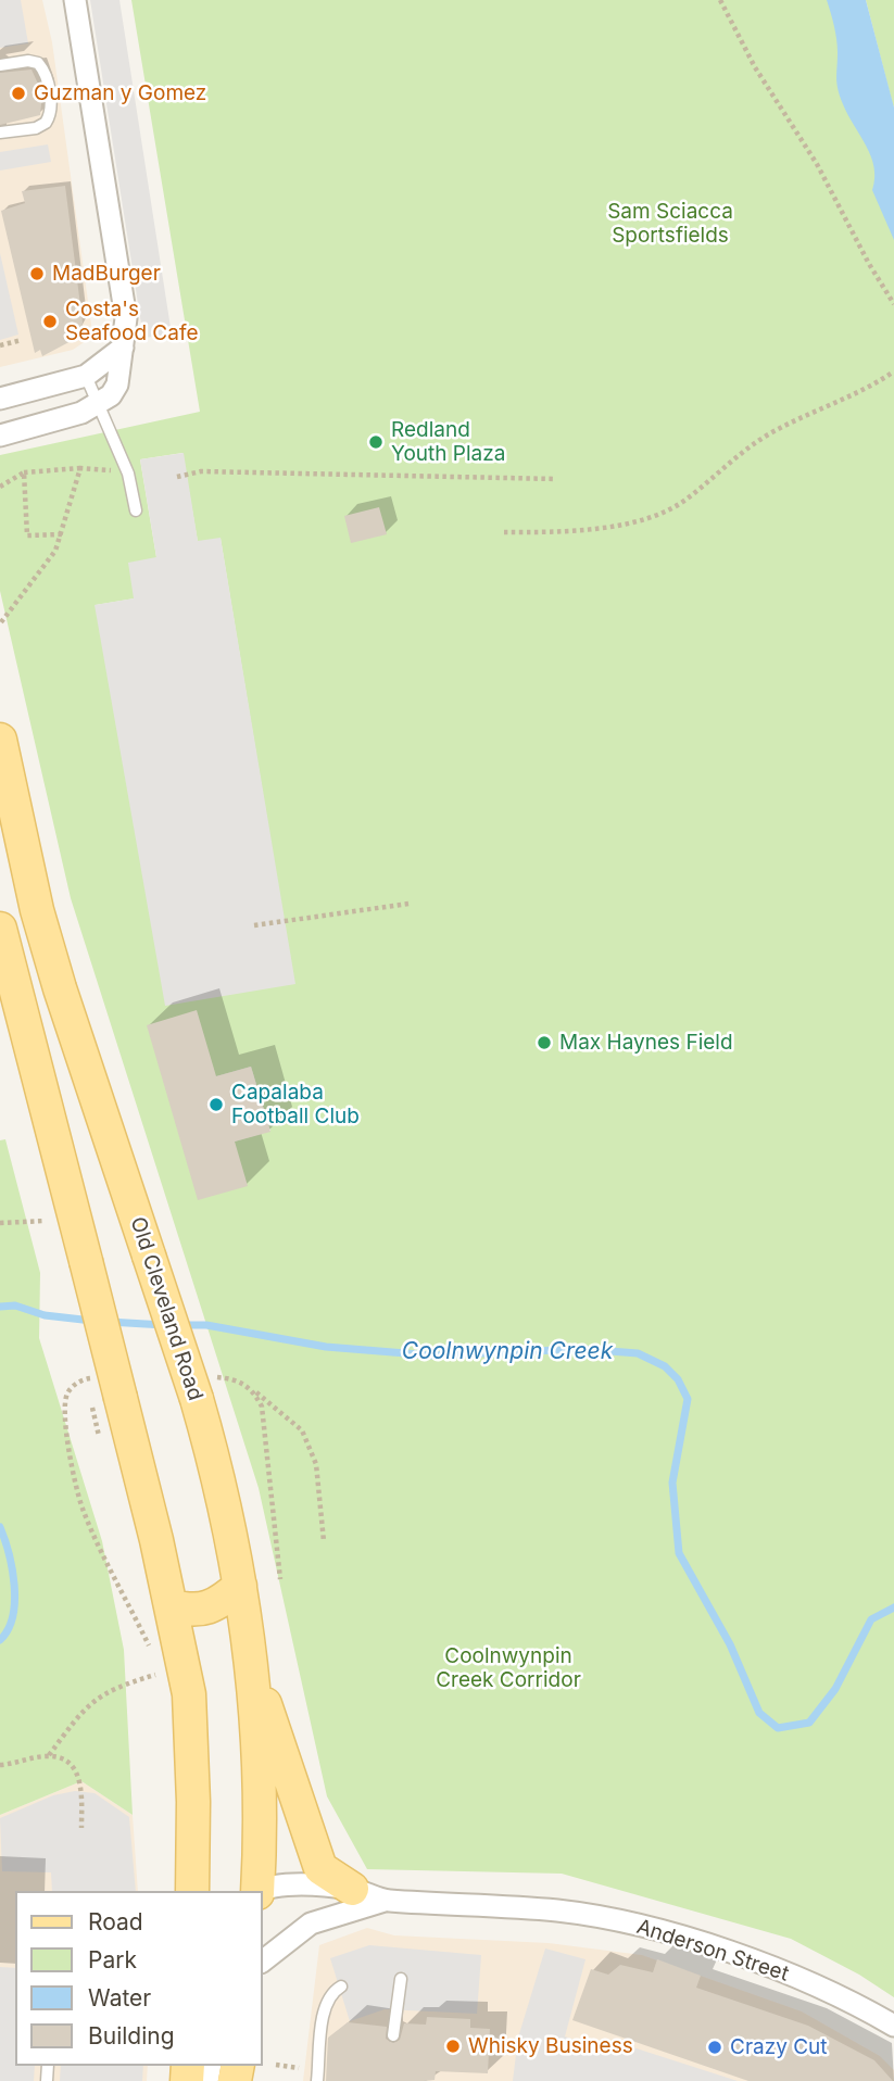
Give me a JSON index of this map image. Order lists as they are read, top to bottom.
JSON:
{
  "streets": {
    "main road": ["Old Cleveland Road"],
    "street": ["Anderson Street"]
  },
  "water": ["Coolnwynpin Creek"],
  "parks": ["Sam Sciacca Sportsfields", "Coolnwynpin Creek Corridor"],
  "places": [
    "Guzman y Gomez",
    "MadBurger",
    "Costa's Seafood Cafe",
    "Redland Youth Plaza",
    "Max Haynes Field",
    "Capalaba Football Club",
    "Whisky Business",
    "Crazy Cut"
  ],
  "legend": [
    "Road",
    "Park",
    "Water",
    "Building"
  ]
}
